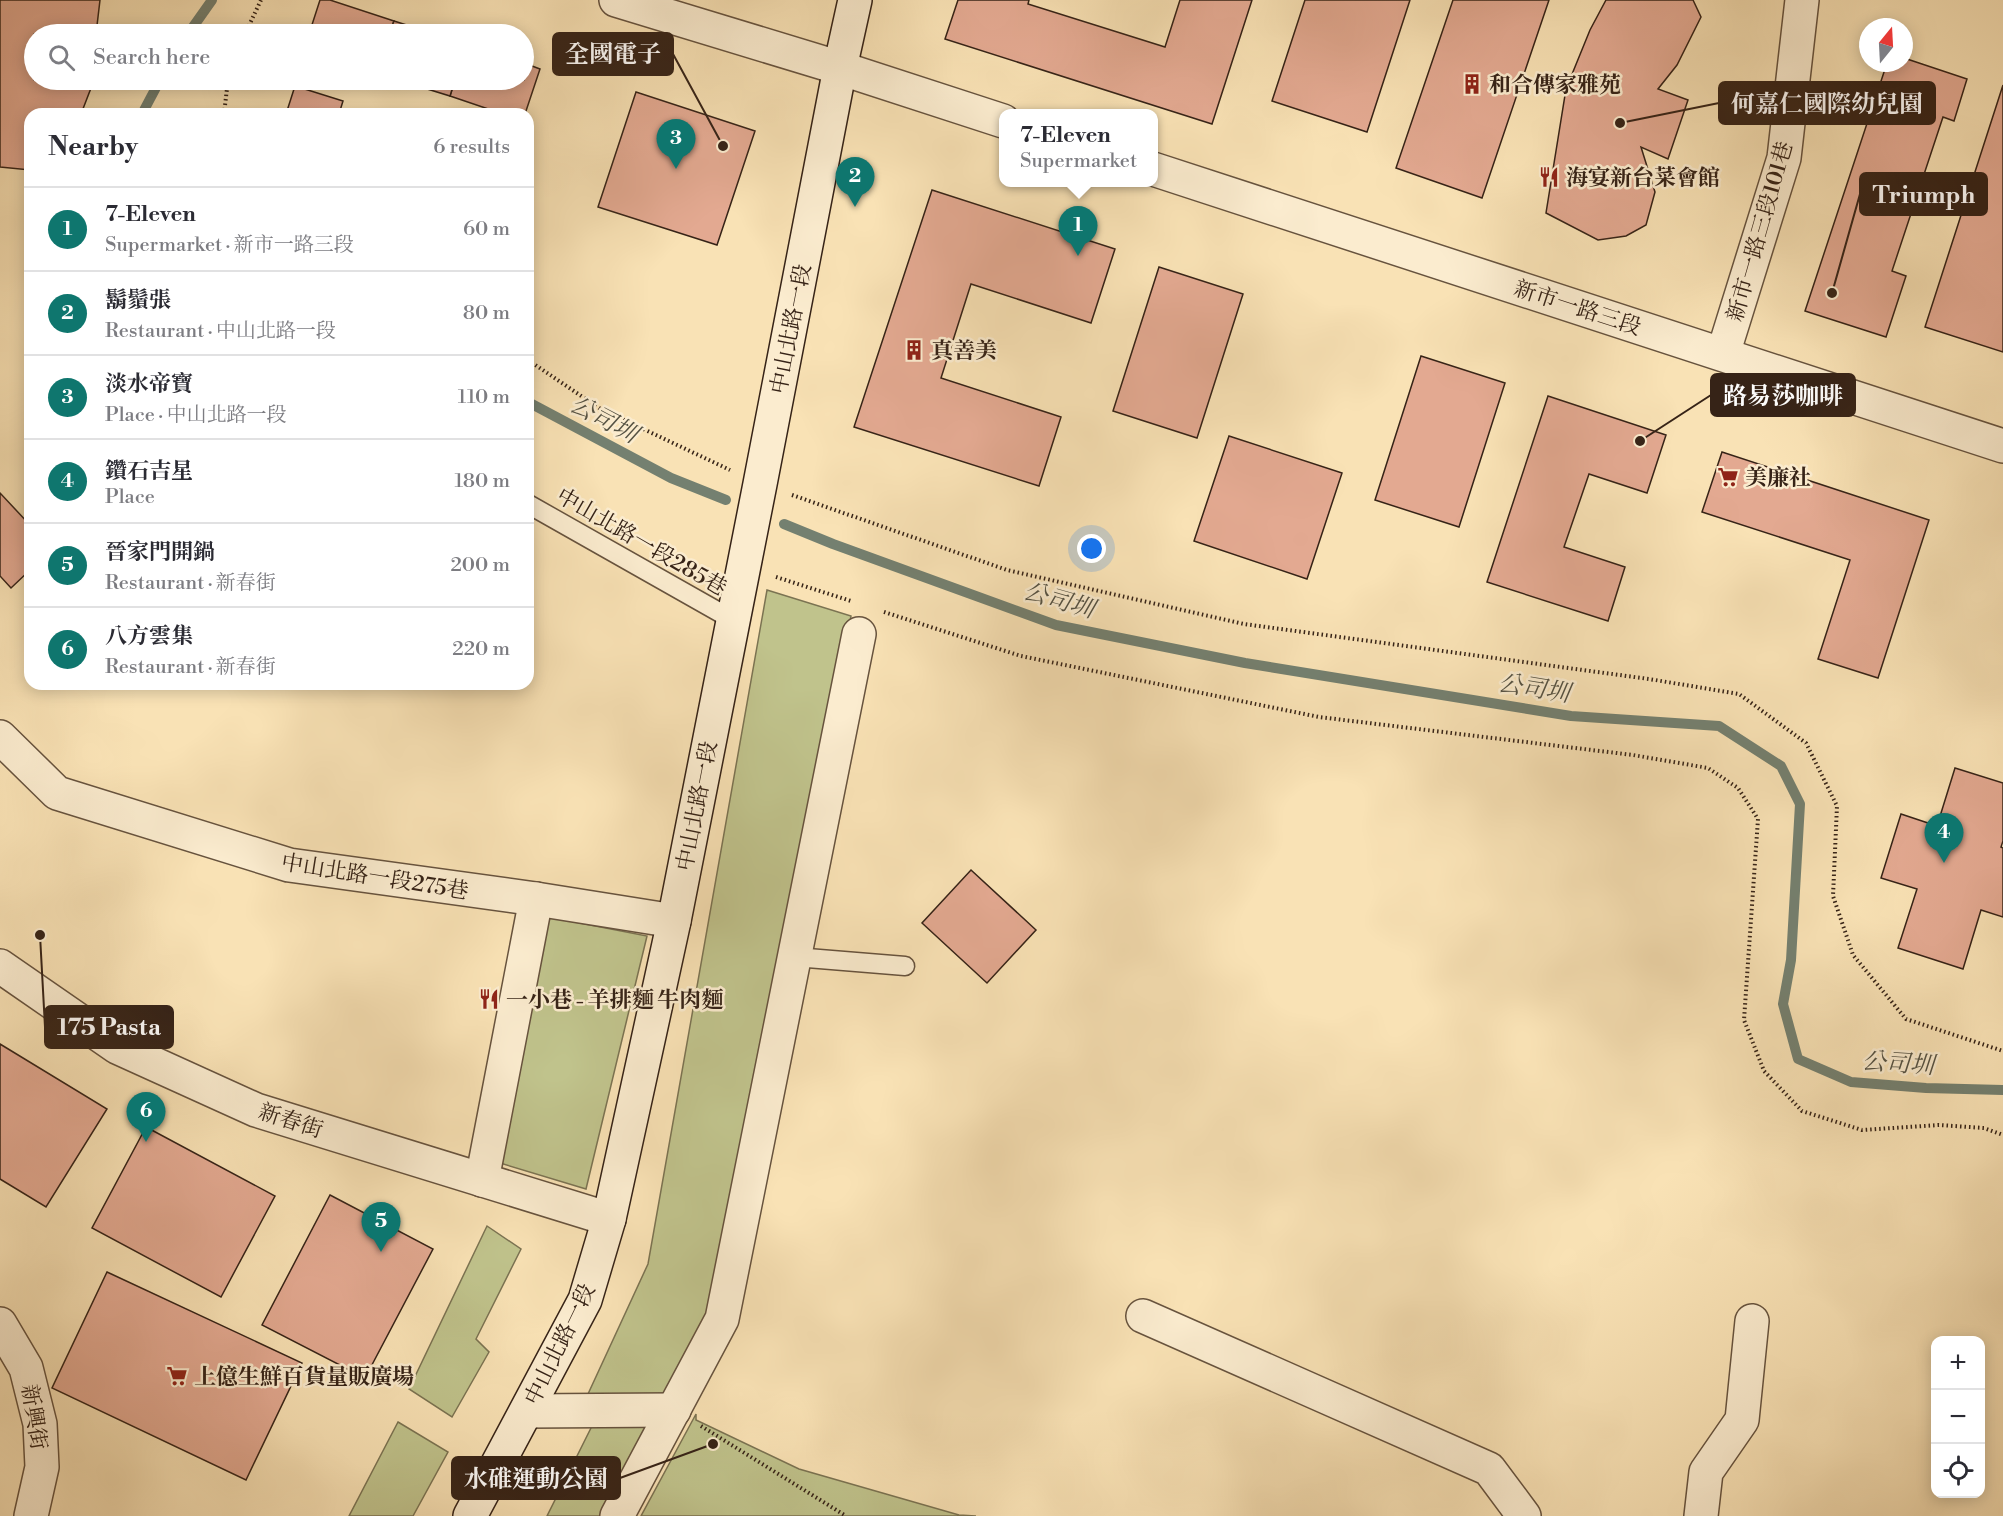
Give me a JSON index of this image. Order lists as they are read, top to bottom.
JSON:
{
  "streets": {
    "street": [
      "新市一路三段101巷",
      "新市一路三段",
      "中山北路一段",
      "中山北路一段275巷",
      "新春街",
      "新興街"
    ],
    "lane": ["中山北路一段285巷"]
  },
  "crossings": [
    ["新市一路三段101巷", "新市一路三段"],
    ["中山北路一段", "中山北路一段285巷"],
    ["中山北路一段", "中山北路一段275巷"],
    ["中山北路一段", "新春街"]
  ],
  "water": ["公司圳"],
  "places": {
    "building": ["和合傳家雅苑", "真善美"],
    "other": [
      "何嘉仁國際幼兒園",
      "全國電子",
      "Triumph",
      "路易莎咖啡",
      "175 Pasta",
      "水碓運動公園"
    ],
    "restaurant": ["海宴新台菜會館", "一小巷 - 羊排麵 牛肉麵"],
    "supermarket": ["美廉社", "上億生鮮百貨量販廣場"]
  },
  "north": "top",
  "page": {
    "search": "Search here",
    "heading": ["Nearby", "6 results"],
    "popup": ["7-Eleven", "Supermarket"],
    "pins": [
      "3",
      "2",
      "1",
      "4",
      "6",
      "5"
    ],
    "list": [
      {
        "mark": "1",
        "name": "7-Eleven",
        "note": "Supermarket · 新市一路三段",
        "value": "60 m"
      },
      {
        "mark": "2",
        "name": "鬍鬚張",
        "note": "Restaurant · 中山北路一段",
        "value": "80 m"
      },
      {
        "mark": "3",
        "name": "淡水帝寶",
        "note": "Place · 中山北路一段",
        "value": "110 m"
      },
      {
        "mark": "4",
        "name": "鑽石吉星",
        "note": "Place",
        "value": "180 m"
      },
      {
        "mark": "5",
        "name": "晉家門開鍋",
        "note": "Restaurant · 新春街",
        "value": "200 m"
      },
      {
        "mark": "6",
        "name": "八方雲集",
        "note": "Restaurant · 新春街",
        "value": "220 m"
      }
    ],
    "map_buttons": ["+", "−"]
  }
}
